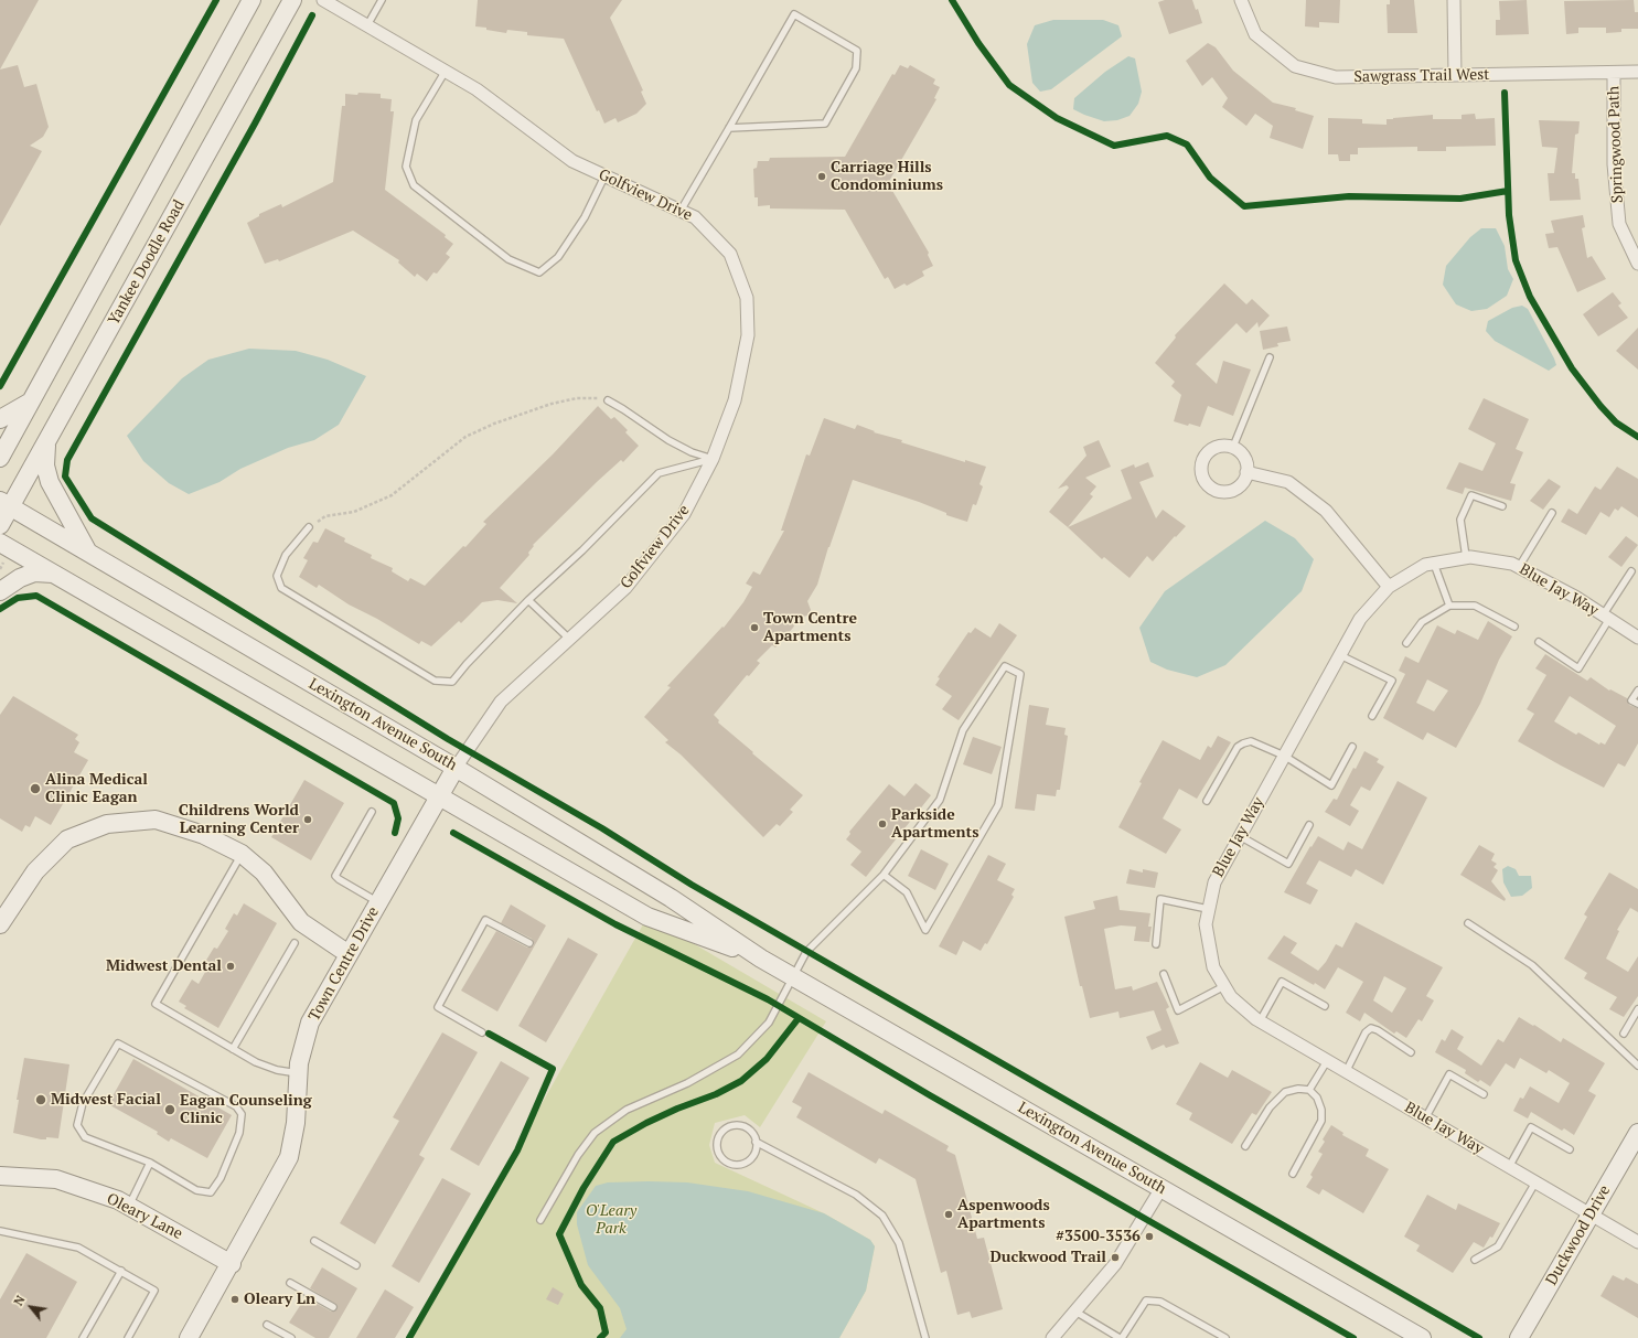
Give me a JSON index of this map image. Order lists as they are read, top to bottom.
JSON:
{
  "streets": {
    "street": [
      "Sawgrass Trail West",
      "Springwood Path",
      "Golfview Drive",
      "Yankee Doodle Road",
      "Blue Jay Way",
      "Lexington Avenue South",
      "Town Centre Drive",
      "Oleary Lane",
      "Duckwood Drive"
    ]
  },
  "crossings": [
    ["Sawgrass Trail West", "Springwood Path"],
    ["Golfview Drive", "Lexington Avenue South"],
    ["Golfview Drive", "Town Centre Drive"],
    ["Yankee Doodle Road", "Lexington Avenue South"],
    ["Blue Jay Way", "Duckwood Drive"],
    ["Lexington Avenue South", "Town Centre Drive"],
    ["Town Centre Drive", "Oleary Lane"]
  ],
  "parks": ["O'Leary Park"],
  "places": [
    "Carriage Hills Condominiums",
    "Town Centre Apartments",
    "Alina Medical Clinic Eagan",
    "Childrens World Learning Center",
    "Parkside Apartments",
    "Midwest Dental",
    "Midwest Facial",
    "Eagan Counseling Clinic",
    "Aspenwoods Apartments",
    "#3500-3536",
    "Duckwood Trail",
    "Oleary Ln"
  ],
  "north": "top left"
}
